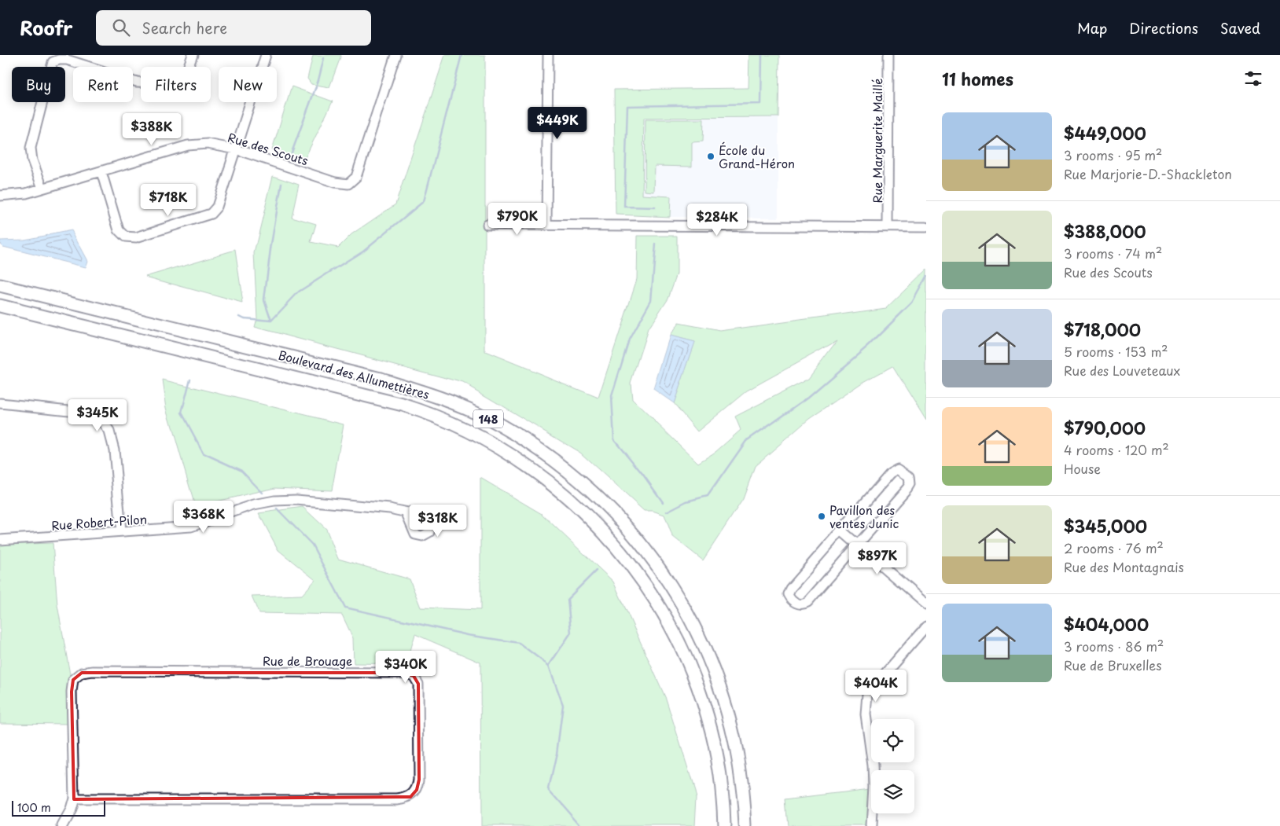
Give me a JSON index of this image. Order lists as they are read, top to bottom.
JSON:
{
  "streets": {
    "highway": ["Boulevard des Allumettières", "148"],
    "street": [
      "Rue Marguerite Maillé",
      "Rue des Scouts",
      "Rue Robert-Pilon",
      "Rue de Brouage"
    ]
  },
  "places": ["École du Grand-Héron", "Pavillon des ventes Junic"],
  "scale_bar": "100 m",
  "page": {
    "header": "Roofr",
    "search": "Search here",
    "nav": ["Map", "Directions", "Saved"],
    "heading": "11 homes",
    "chip": [
      "Buy",
      "Rent",
      "Filters",
      "New"
    ],
    "list": [
      {
        "name": "$449,000",
        "note": "3 rooms · 95 m² · Rue Marjorie-D.-Shackleton"
      },
      {
        "name": "$388,000",
        "note": "3 rooms · 74 m² · Rue des Scouts"
      },
      {
        "name": "$718,000",
        "note": "5 rooms · 153 m² · Rue des Louveteaux"
      },
      {
        "name": "$790,000",
        "note": "4 rooms · 120 m² · House"
      },
      {
        "name": "$345,000",
        "note": "2 rooms · 76 m² · Rue des Montagnais"
      },
      {
        "name": "$404,000",
        "note": "3 rooms · 86 m² · Rue de Bruxelles"
      }
    ],
    "price": [
      "$449K",
      "$388K",
      "$718K",
      "$790K",
      "$284K",
      "$345K",
      "$368K",
      "$318K",
      "$897K",
      "$340K",
      "$404K"
    ],
    "scale": "100 m"
  }
}
